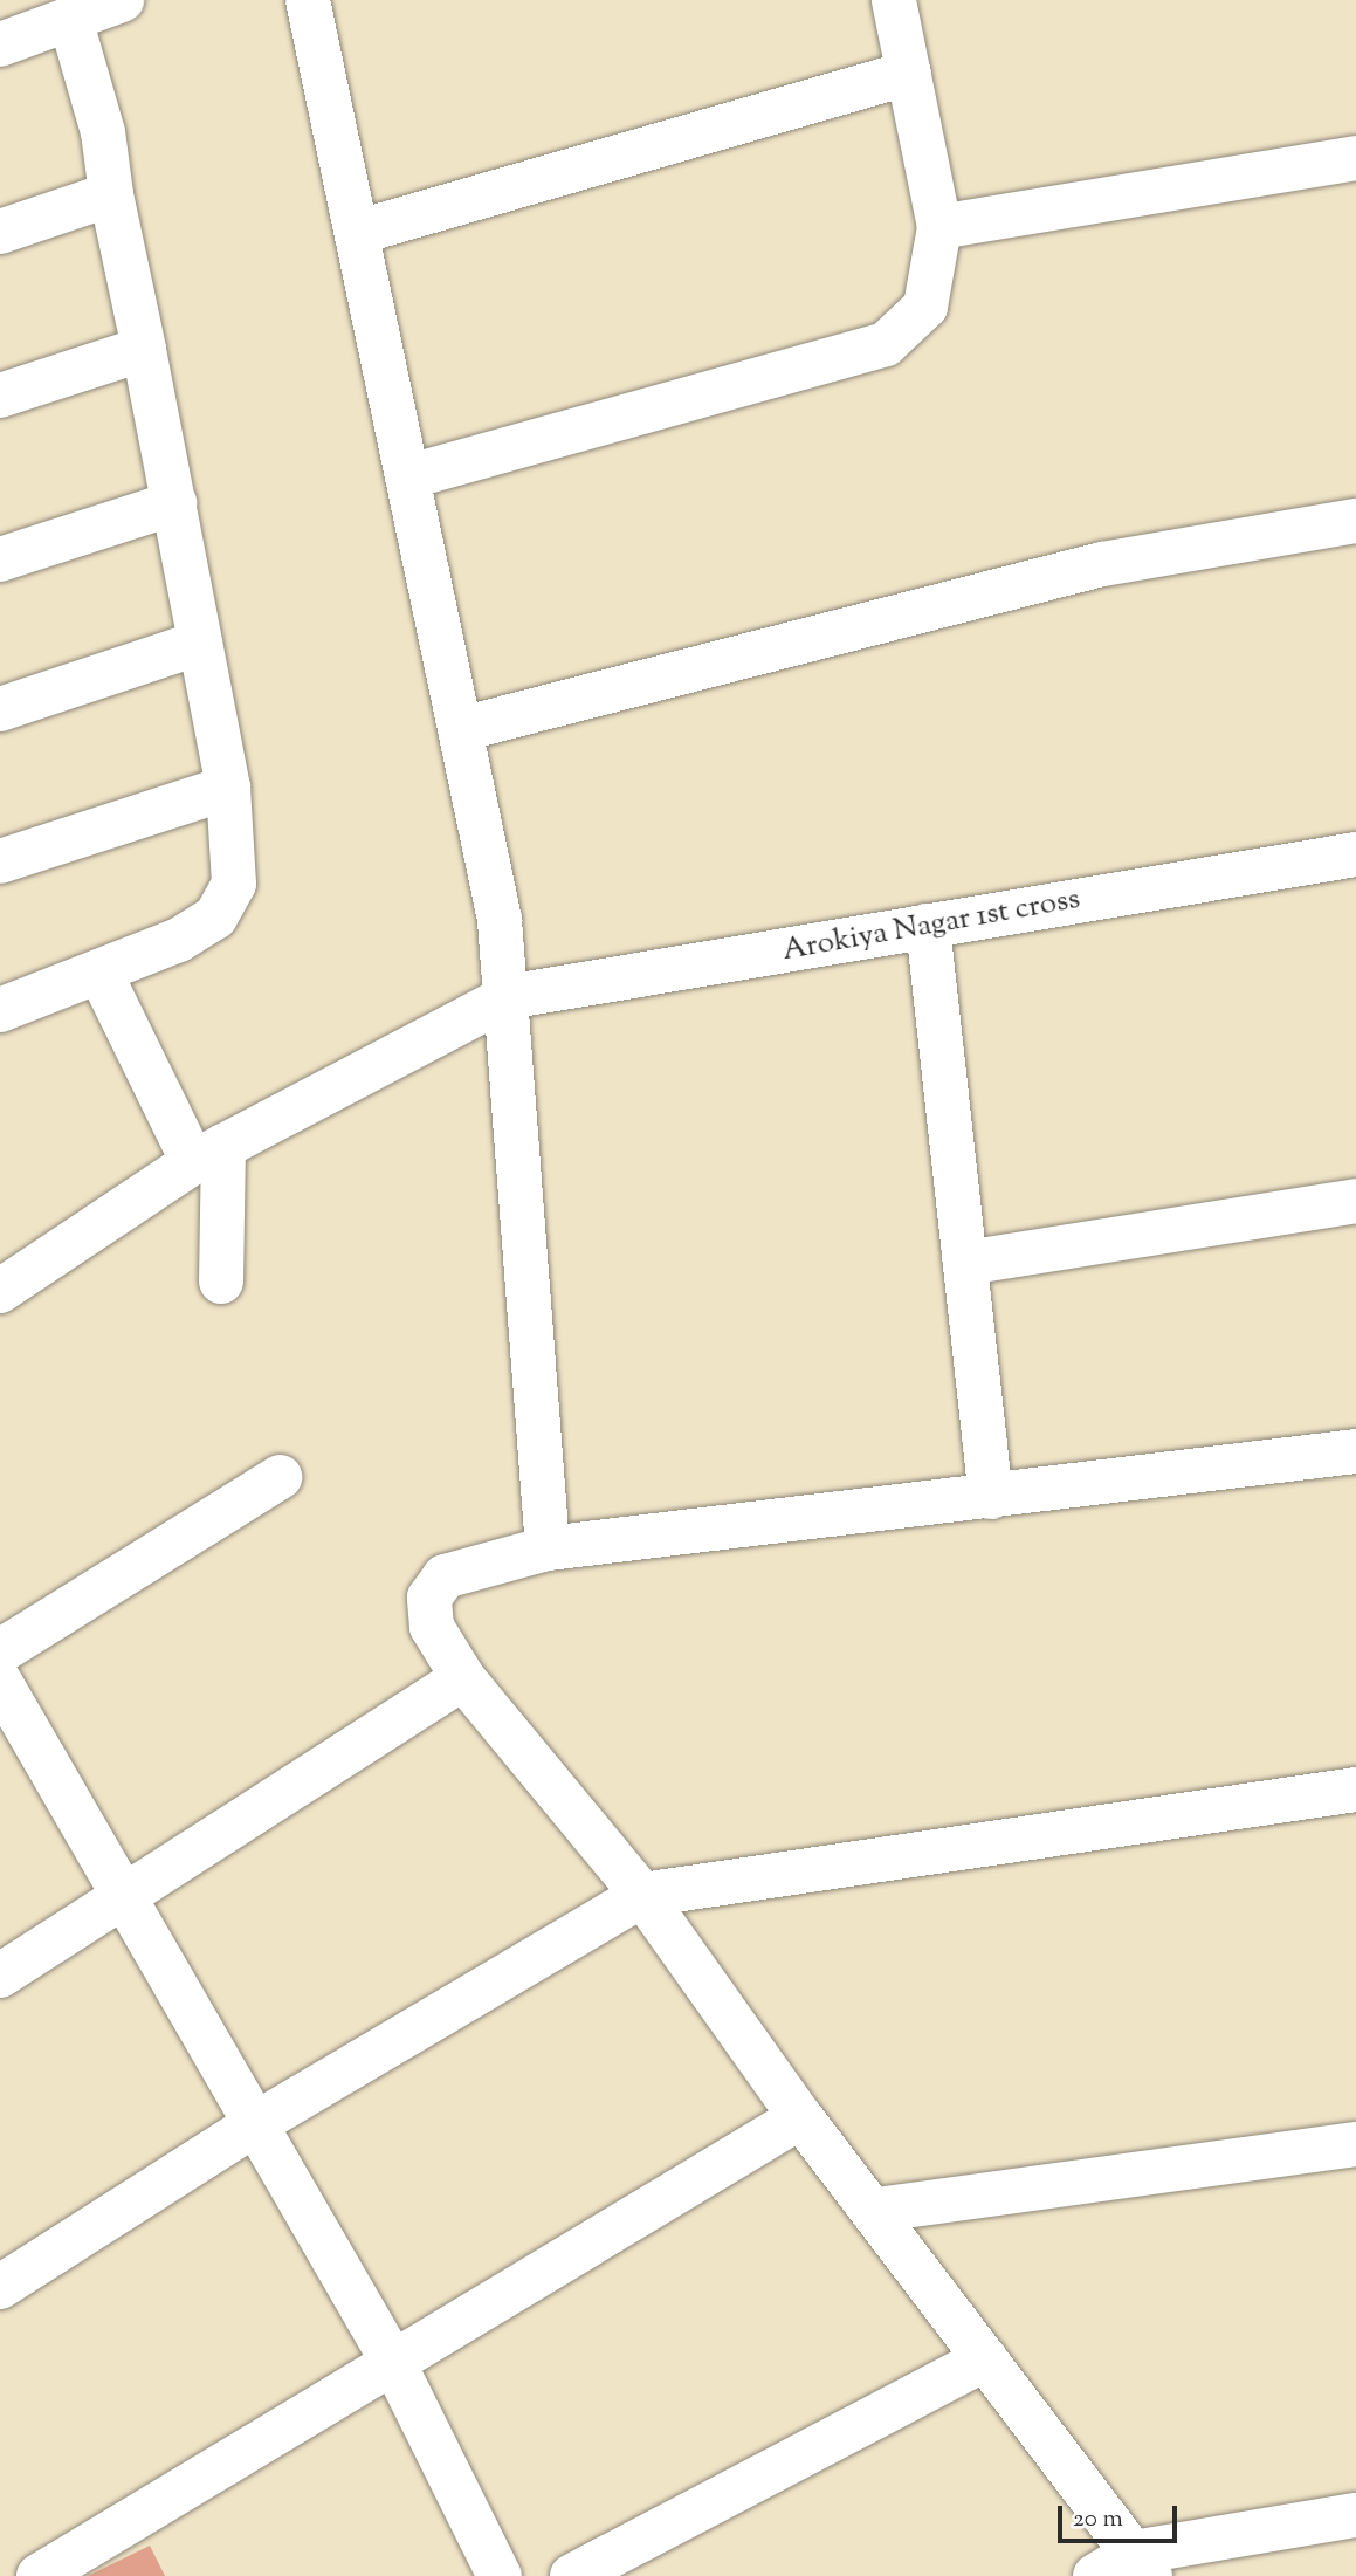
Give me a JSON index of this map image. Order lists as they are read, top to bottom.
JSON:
{
  "streets": {
    "street": ["Arokiya Nagar 1st cross"]
  },
  "scale_bar": "20 m"
}
